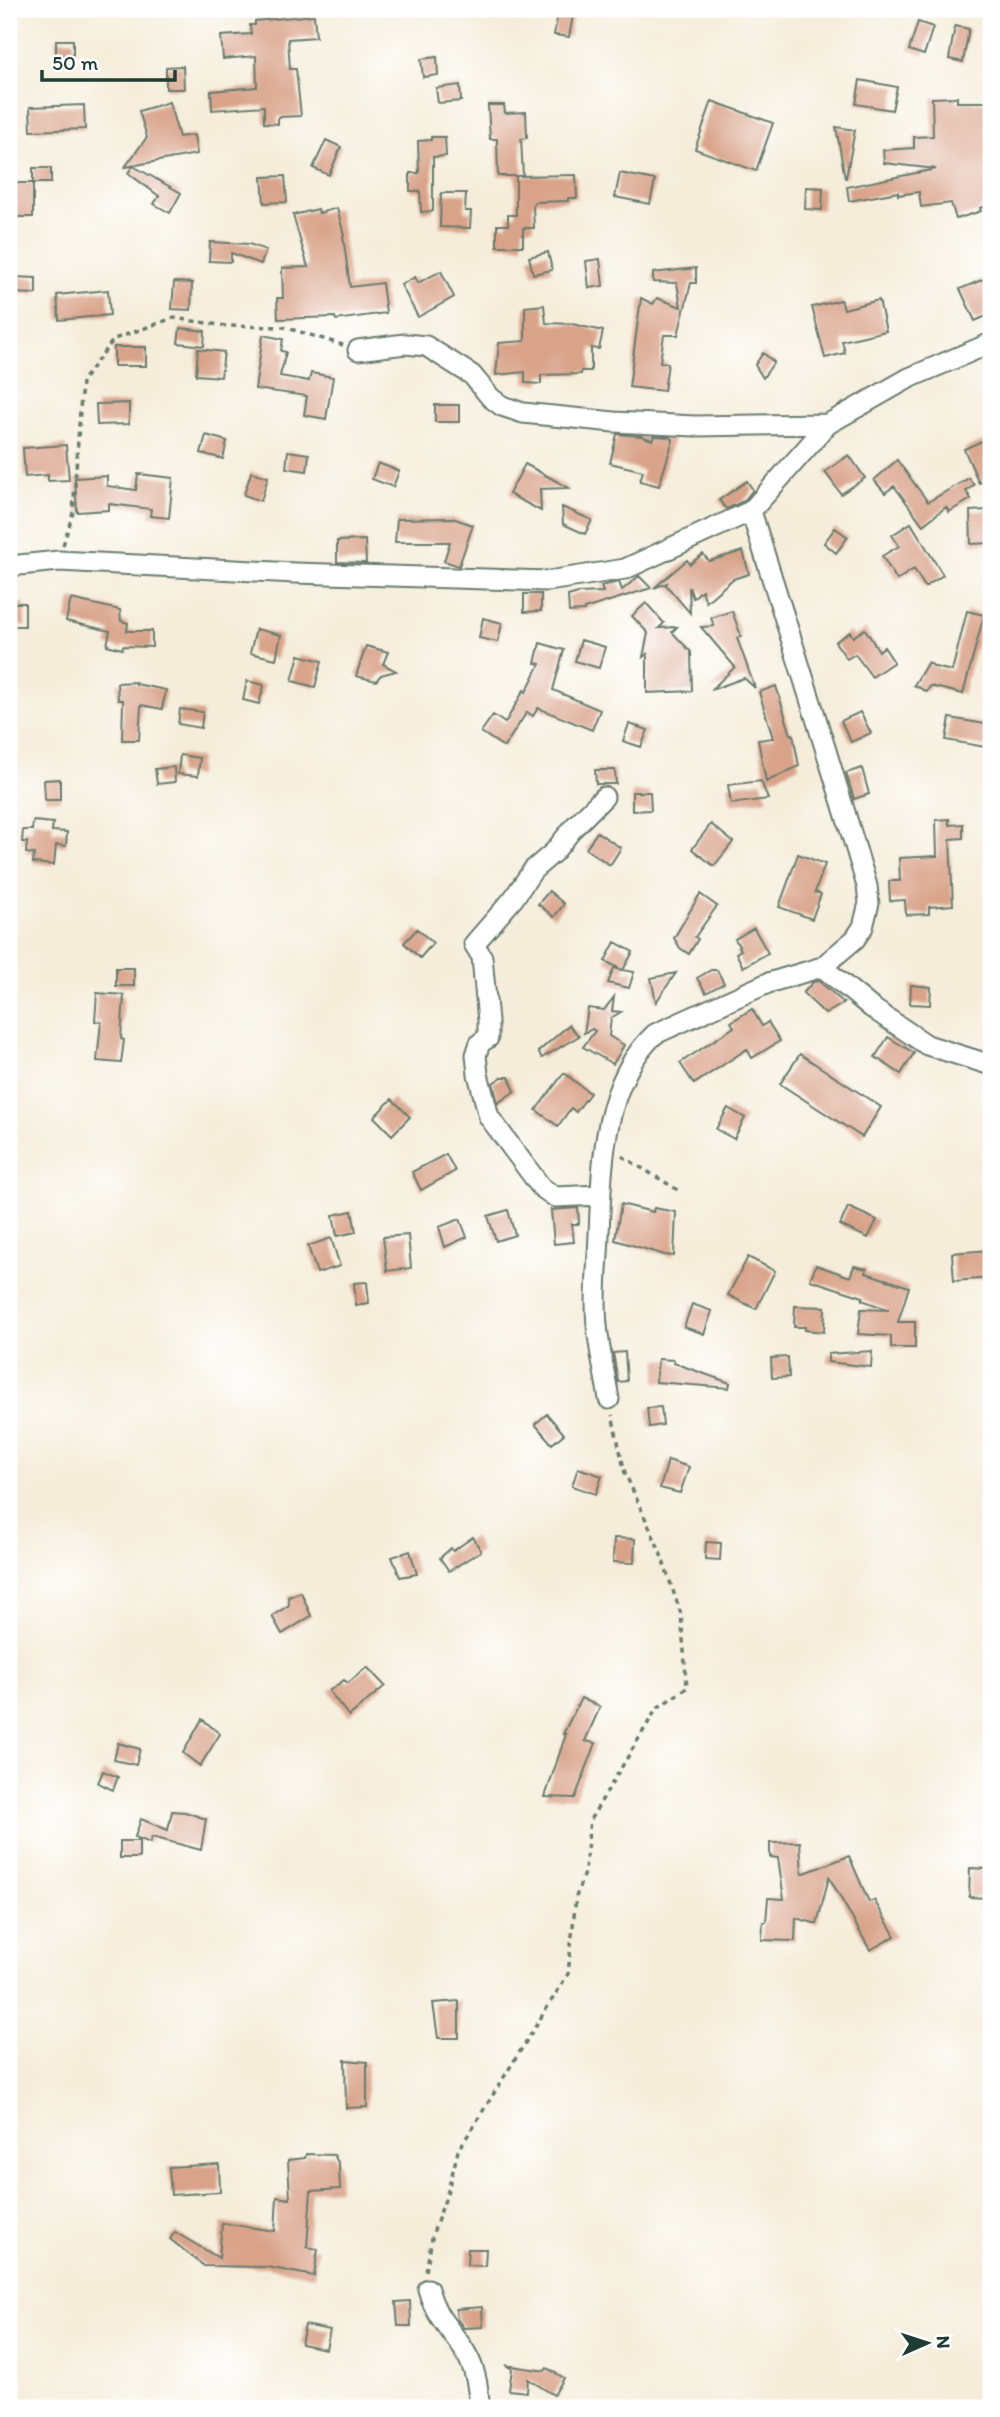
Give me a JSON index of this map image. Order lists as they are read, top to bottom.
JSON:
{
  "scale_bar": "50 m",
  "north": "right"
}
